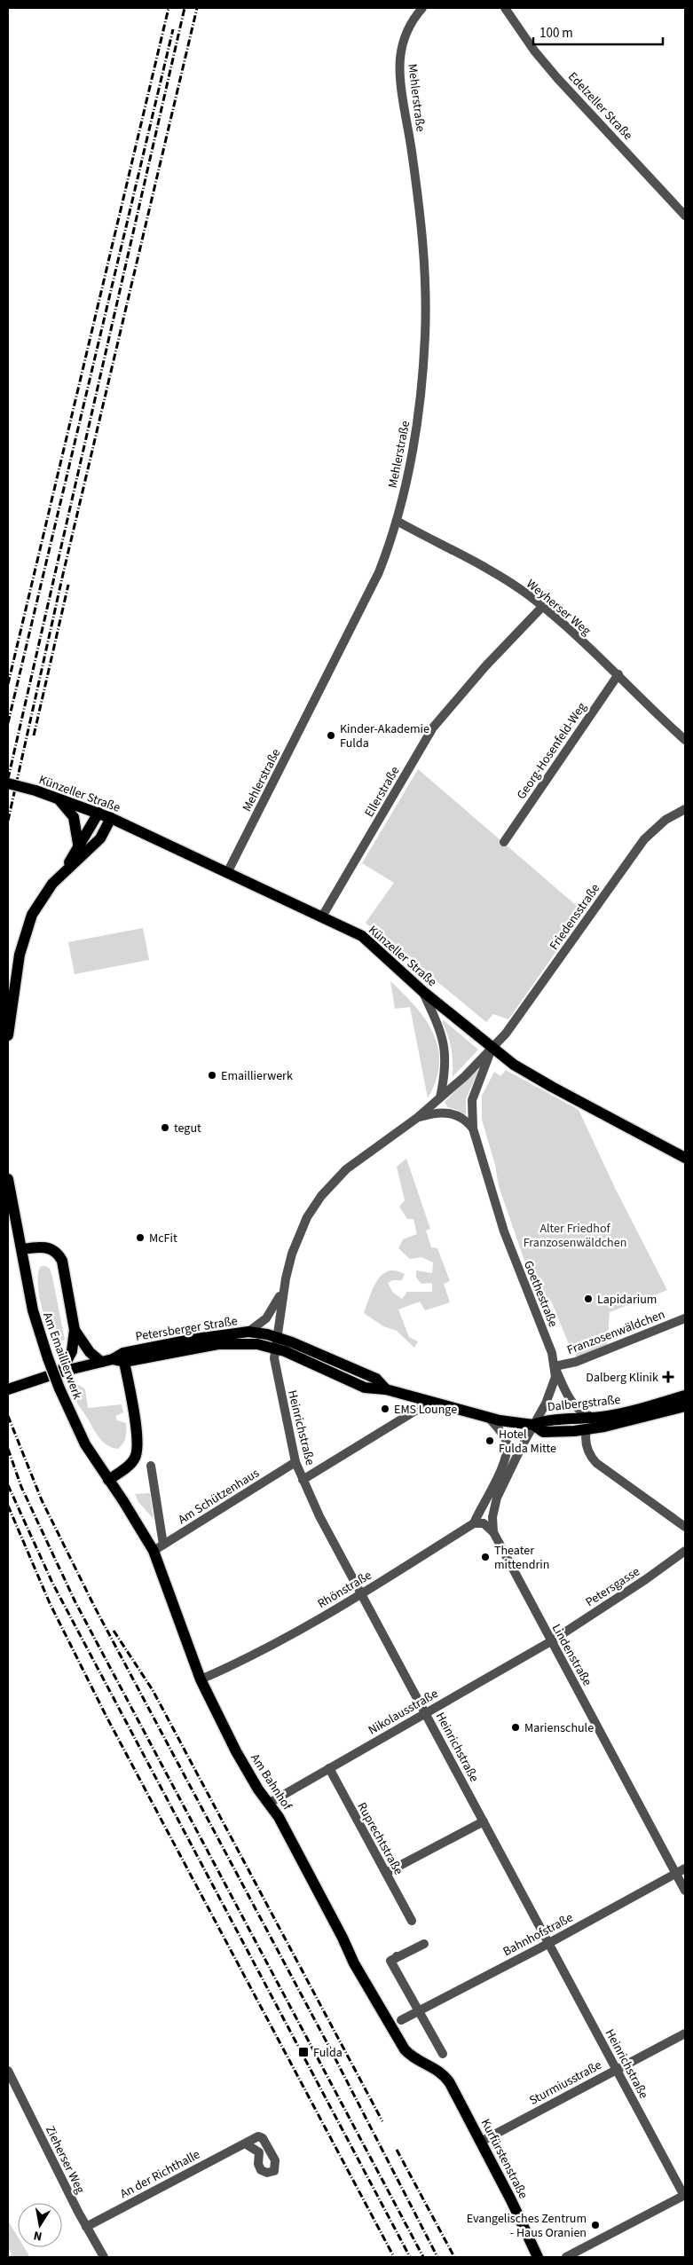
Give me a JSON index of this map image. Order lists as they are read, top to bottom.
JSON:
{
  "streets": {
    "main road": [
      "Künzeller Straße",
      "Petersberger Straße",
      "Am Emaillierwerk",
      "Dalbergstraße",
      "Am Bahnhof",
      "Kurfürstenstraße"
    ],
    "street": [
      "Mehlerstraße",
      "Edelzeller Straße",
      "Weyherser Weg",
      "Georg-Hosenfeld-Weg",
      "Ellerstraße",
      "Friedensstraße",
      "Goethestraße",
      "Franzosenwäldchen",
      "Heinrichstraße",
      "Am Schützenhaus",
      "Petersgasse",
      "Rhönstraße",
      "Lindenstraße",
      "Nikolausstraße",
      "Ruprechtstraße",
      "Bahnhofstraße",
      "Sturmiusstraße",
      "Zieherser Weg",
      "An der Richthalle"
    ]
  },
  "crossings": [
    ["Mehlerstraße", "Weyherser Weg"],
    ["Mehlerstraße", "Künzeller Straße"],
    ["Weyherser Weg", "Georg-Hosenfeld-Weg"],
    ["Weyherser Weg", "Ellerstraße"],
    ["Ellerstraße", "Künzeller Straße"],
    ["Künzeller Straße", "Friedensstraße"],
    ["Künzeller Straße", "Goethestraße"],
    ["Künzeller Straße", "Heinrichstraße"],
    ["Friedensstraße", "Goethestraße"],
    ["Friedensstraße", "Heinrichstraße"],
    ["Goethestraße", "Petersberger Straße"],
    ["Goethestraße", "Franzosenwäldchen"],
    ["Goethestraße", "Dalbergstraße"],
    ["Goethestraße", "Heinrichstraße"],
    ["Goethestraße", "Lindenstraße"],
    ["Petersberger Straße", "Dalbergstraße"],
    ["Petersberger Straße", "Heinrichstraße"],
    ["Petersberger Straße", "Lindenstraße"],
    ["Am Emaillierwerk", "Am Bahnhof"],
    ["Dalbergstraße", "Lindenstraße"],
    ["Heinrichstraße", "Am Schützenhaus"],
    ["Heinrichstraße", "Rhönstraße"],
    ["Heinrichstraße", "Nikolausstraße"],
    ["Heinrichstraße", "Bahnhofstraße"],
    ["Heinrichstraße", "Sturmiusstraße"],
    ["Am Schützenhaus", "Am Bahnhof"],
    ["Petersgasse", "Lindenstraße"],
    ["Petersgasse", "Nikolausstraße"],
    ["Rhönstraße", "Am Bahnhof"],
    ["Lindenstraße", "Nikolausstraße"],
    ["Lindenstraße", "Bahnhofstraße"],
    ["Nikolausstraße", "Am Bahnhof"],
    ["Nikolausstraße", "Ruprechtstraße"],
    ["Am Bahnhof", "Kurfürstenstraße"],
    ["Sturmiusstraße", "Kurfürstenstraße"],
    ["Zieherser Weg", "An der Richthalle"]
  ],
  "parks": ["Alter Friedhof Franzosenwäldchen"],
  "places": {
    "other": [
      "Kinder-Akademie Fulda",
      "Emaillierwerk",
      "tegut",
      "McFit",
      "Lapidarium",
      "EMS Lounge",
      "Hotel Fulda Mitte",
      "Theater mittendrin",
      "Marienschule",
      "Evangelisches Zentrum - Haus Oranien"
    ],
    "health": ["Dalberg Klinik"],
    "transit": ["Fulda"]
  },
  "scale_bar": "100 m",
  "north": "bottom"
}
